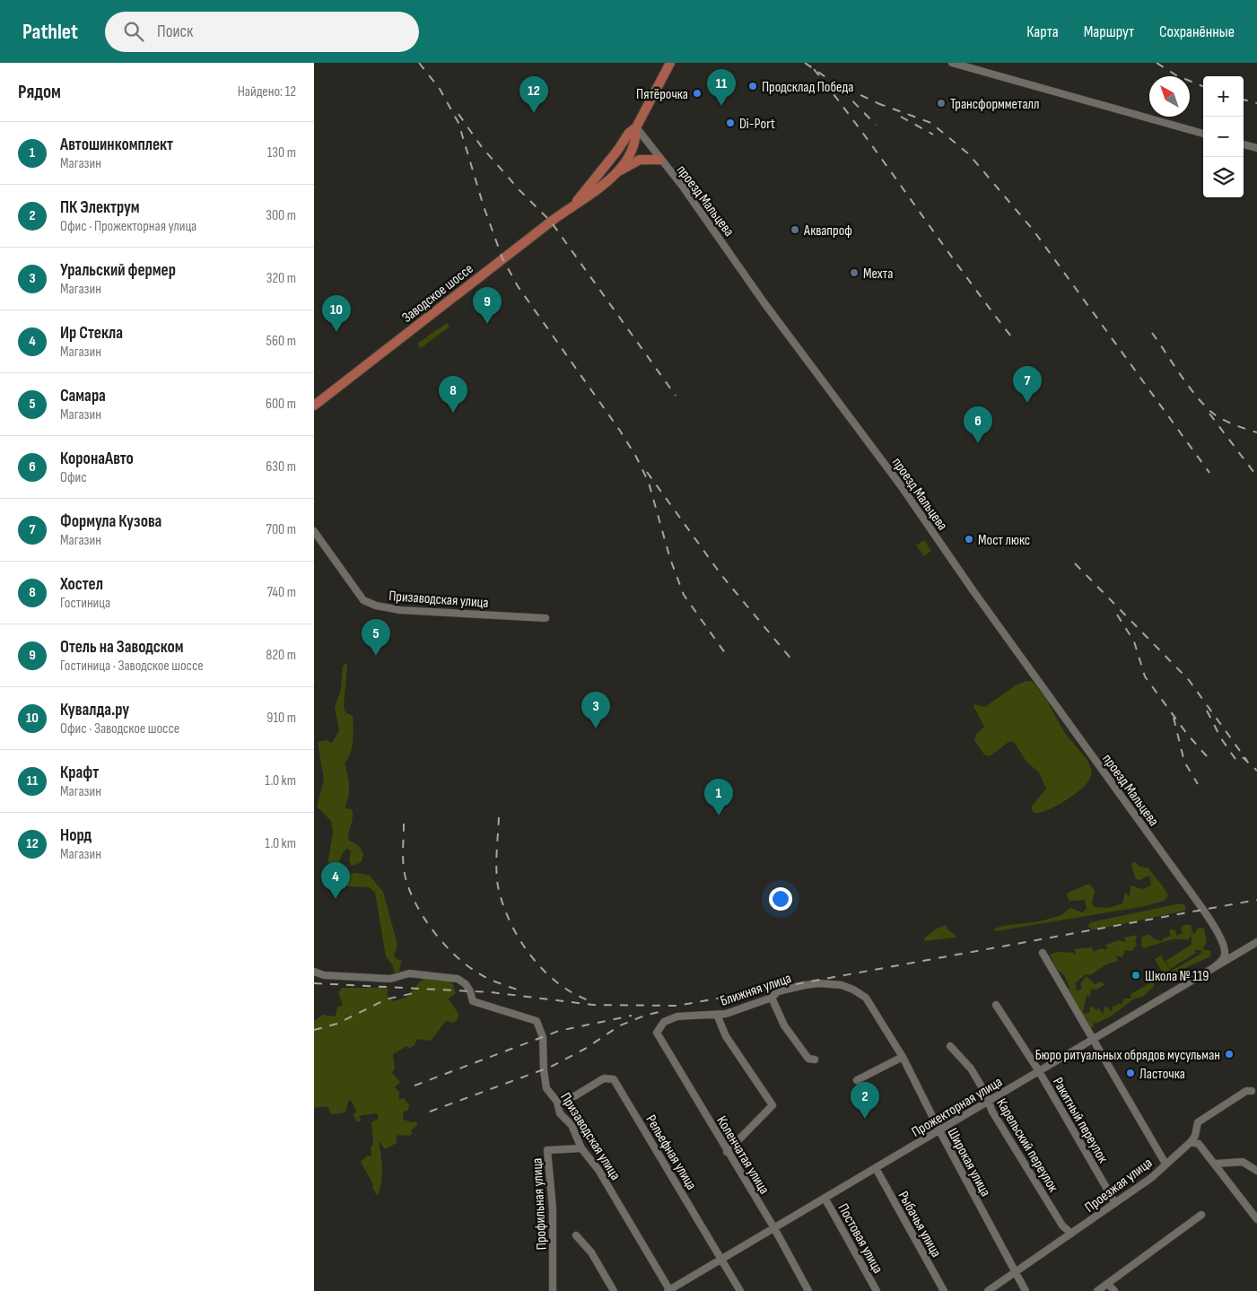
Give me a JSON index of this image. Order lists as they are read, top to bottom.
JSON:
{
  "streets": {
    "main road": ["Заводское шоссе"],
    "street": [
      "проезд Мальцева",
      "Призаводская улица",
      "Ближняя улица",
      "Прожекторная улица",
      "Ракитный переулок",
      "Карельский переулок",
      "Рельефная улица",
      "Коленчатая улица",
      "Широкая улица",
      "Проезжая улица",
      "Профильная улица",
      "Рыбачья улица",
      "Постовая улица"
    ]
  },
  "crossings": [
    ["проезд Мальцева", "Заводское шоссе"],
    ["проезд Мальцева", "Прожекторная улица"],
    ["Призаводская улица", "Прожекторная улица"],
    ["Призаводская улица", "Рельефная улица"],
    ["Призаводская улица", "Профильная улица"],
    ["Ближняя улица", "Коленчатая улица"],
    ["Ближняя улица", "Широкая улица"],
    ["Прожекторная улица", "Ракитный переулок"],
    ["Прожекторная улица", "Карельский переулок"],
    ["Прожекторная улица", "Рельефная улица"],
    ["Прожекторная улица", "Коленчатая улица"],
    ["Прожекторная улица", "Широкая улица"],
    ["Прожекторная улица", "Рыбачья улица"],
    ["Прожекторная улица", "Постовая улица"],
    ["Ракитный переулок", "Проезжая улица"],
    ["Карельский переулок", "Проезжая улица"],
    ["Широкая улица", "Проезжая улица"]
  ],
  "places": [
    "Продсклад Победа",
    "Пятёрочка",
    "Трансформметалл",
    "Di-Port",
    "Аквапроф",
    "Мехта",
    "Мост люкс",
    "Школа № 119",
    "Бюро ритуальных обрядов мусульман",
    "Ласточка"
  ],
  "north": "top left",
  "page": {
    "header": "Pathlet",
    "search": "Поиск",
    "nav": ["Карта", "Маршрут", "Сохранённые"],
    "heading": ["Рядом", "Найдено: 12"],
    "pins": [
      "11",
      "12",
      "9",
      "10",
      "7",
      "8",
      "6",
      "5",
      "3",
      "1",
      "4",
      "2"
    ],
    "map_buttons": ["+", "−"],
    "list": [
      {
        "mark": "1",
        "name": "Автошинкомплект",
        "note": "Магазин",
        "value": "130 m"
      },
      {
        "mark": "2",
        "name": "ПК Электрум",
        "note": "Офис · Прожекторная улица",
        "value": "300 m"
      },
      {
        "mark": "3",
        "name": "Уральский фермер",
        "note": "Магазин",
        "value": "320 m"
      },
      {
        "mark": "4",
        "name": "Ир Стекла",
        "note": "Магазин",
        "value": "560 m"
      },
      {
        "mark": "5",
        "name": "Самара",
        "note": "Магазин",
        "value": "600 m"
      },
      {
        "mark": "6",
        "name": "КоронаАвто",
        "note": "Офис",
        "value": "630 m"
      },
      {
        "mark": "7",
        "name": "Формула Кузова",
        "note": "Магазин",
        "value": "700 m"
      },
      {
        "mark": "8",
        "name": "Хостел",
        "note": "Гостиница",
        "value": "740 m"
      },
      {
        "mark": "9",
        "name": "Отель на Заводском",
        "note": "Гостиница · Заводское шоссе",
        "value": "820 m"
      },
      {
        "mark": "10",
        "name": "Кувалда.ру",
        "note": "Офис · Заводское шоссе",
        "value": "910 m"
      },
      {
        "mark": "11",
        "name": "Крафт",
        "note": "Магазин",
        "value": "1.0 km"
      },
      {
        "mark": "12",
        "name": "Норд",
        "note": "Магазин",
        "value": "1.0 km"
      }
    ]
  }
}
